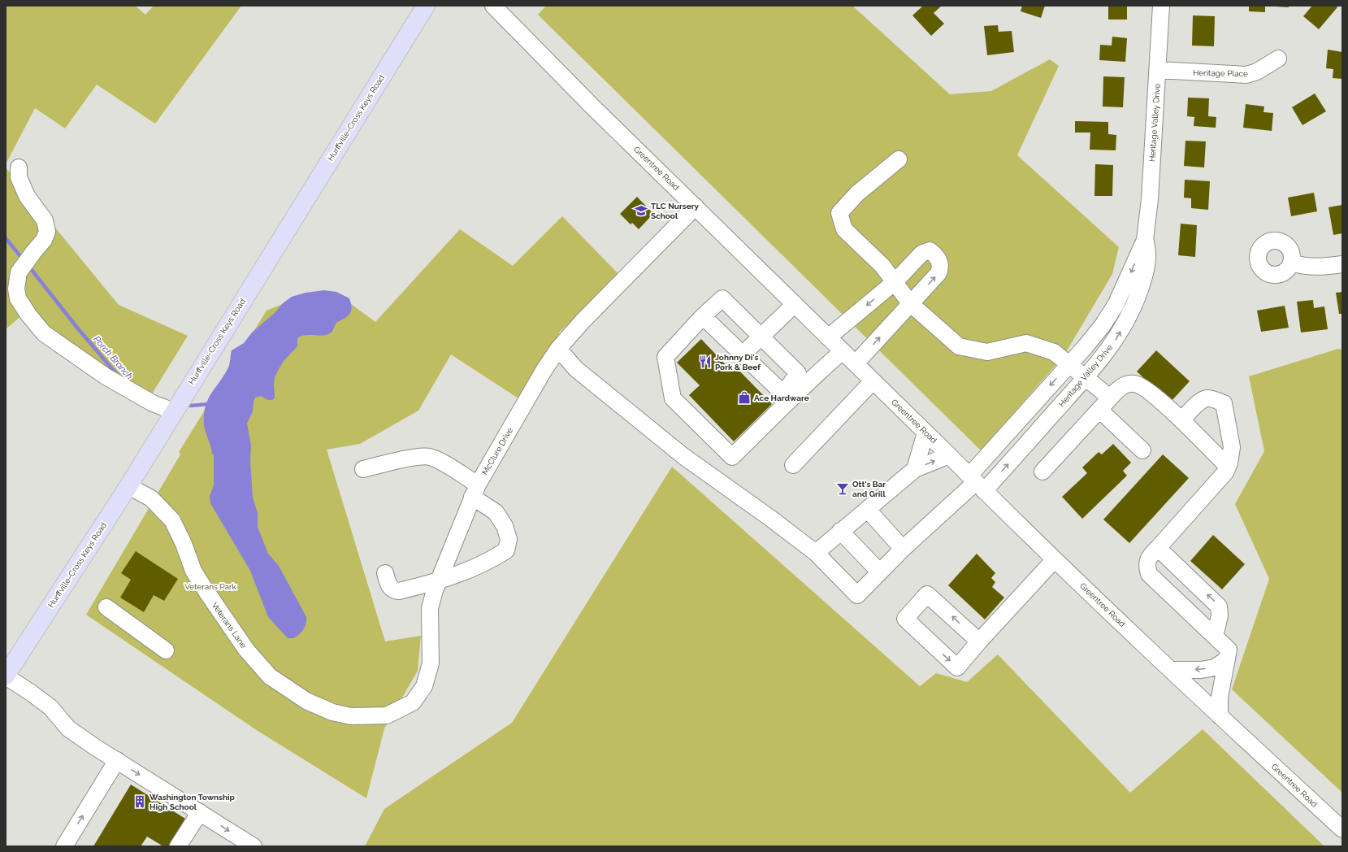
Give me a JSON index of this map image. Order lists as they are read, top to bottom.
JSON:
{
  "streets": {
    "main road": ["Hurffville-Cross Keys Road"],
    "street": [
      "Heritage Place",
      "Heritage Valley Drive",
      "Greentree Road",
      "McClure Drive",
      "Veterans Lane"
    ]
  },
  "crossings": [
    ["Heritage Place", "Heritage Valley Drive"],
    ["Hurffville-Cross Keys Road", "Veterans Lane"],
    ["Heritage Valley Drive", "Greentree Road"],
    ["Greentree Road", "McClure Drive"],
    ["McClure Drive", "Veterans Lane"]
  ],
  "water": ["Porch Branch"],
  "parks": ["Veterans Park"],
  "places": {
    "school or university": ["TLC Nursery School"],
    "restaurant": ["Johnny Di's Pork & Beef"],
    "shop": ["Ace Hardware"],
    "bar": ["Ott's Bar and Grill"],
    "building": ["Washington Township High School"]
  }
}
